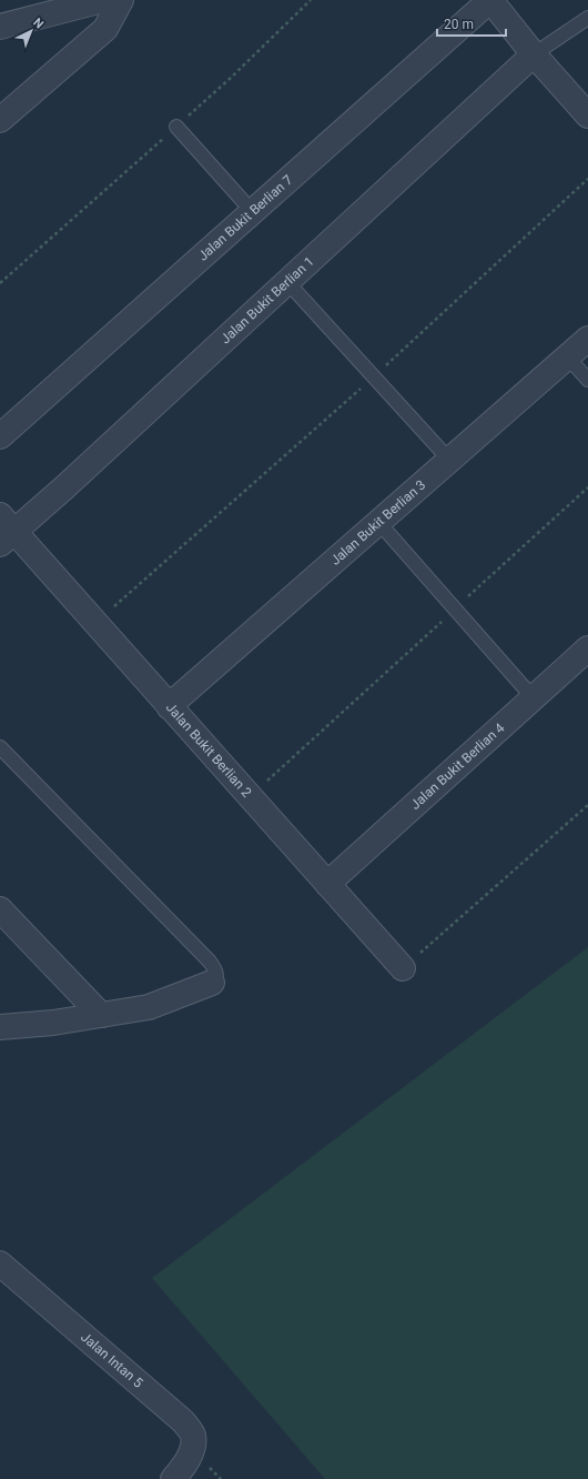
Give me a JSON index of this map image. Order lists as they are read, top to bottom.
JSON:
{
  "streets": {
    "street": [
      "Jalan Bukit Berlian 7",
      "Jalan Bukit Berlian 1",
      "Jalan Bukit Berlian 3",
      "Jalan Bukit Berlian 2",
      "Jalan Bukit Berlian 4",
      "Jalan Intan 5"
    ]
  },
  "crossings": [
    ["Jalan Bukit Berlian 1", "Jalan Bukit Berlian 2"],
    ["Jalan Bukit Berlian 3", "Jalan Bukit Berlian 2"],
    ["Jalan Bukit Berlian 2", "Jalan Bukit Berlian 4"]
  ],
  "scale_bar": "20 m",
  "north": "top right"
}
